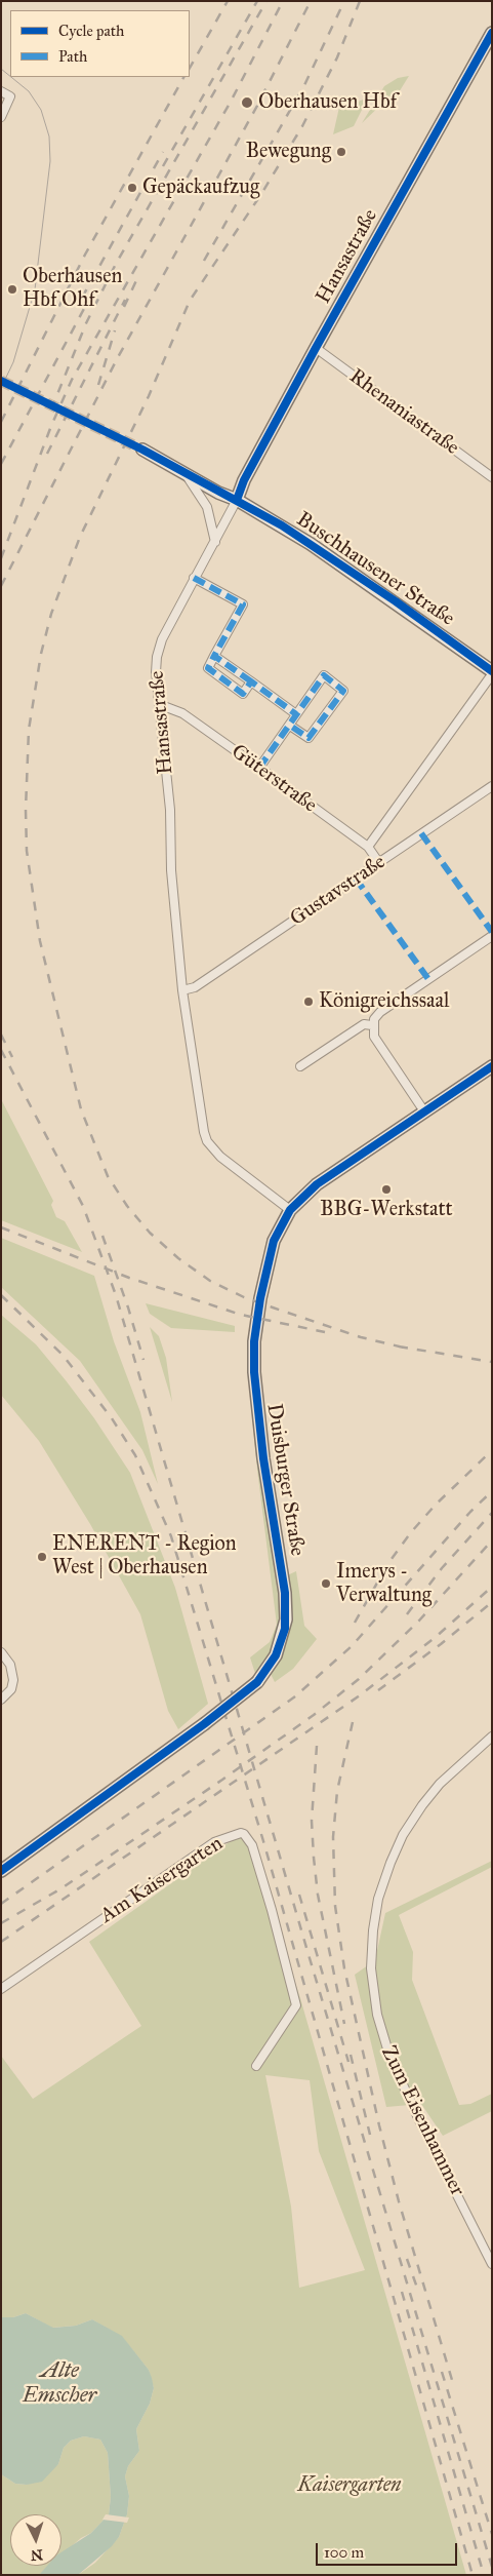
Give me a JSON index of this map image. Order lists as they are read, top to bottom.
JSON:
{
  "streets": {
    "main road": ["Hansastraße", "Buschhausener Straße", "Duisburger Straße"],
    "street": [
      "Rhenaniastraße",
      "Güterstraße",
      "Gustavstraße",
      "Am Kaisergarten",
      "Zum Eisenhammer"
    ]
  },
  "crossings": [
    ["Hansastraße", "Rhenaniastraße"],
    ["Hansastraße", "Buschhausener Straße"],
    ["Hansastraße", "Güterstraße"],
    ["Hansastraße", "Gustavstraße"],
    ["Hansastraße", "Duisburger Straße"],
    ["Güterstraße", "Gustavstraße"]
  ],
  "water": ["Alte Emscher"],
  "parks": ["Kaisergarten"],
  "places": [
    "Oberhausen Hbf",
    "Bewegung",
    "Gepäckaufzug",
    "Oberhausen Hbf Ohf",
    "Königreichssaal",
    "BBG-Werkstatt",
    "ENERENT - Region West | Oberhausen",
    "Imerys - Verwaltung"
  ],
  "legend": ["Cycle path", "Path"],
  "scale_bar": "100 m",
  "north": "bottom"
}
